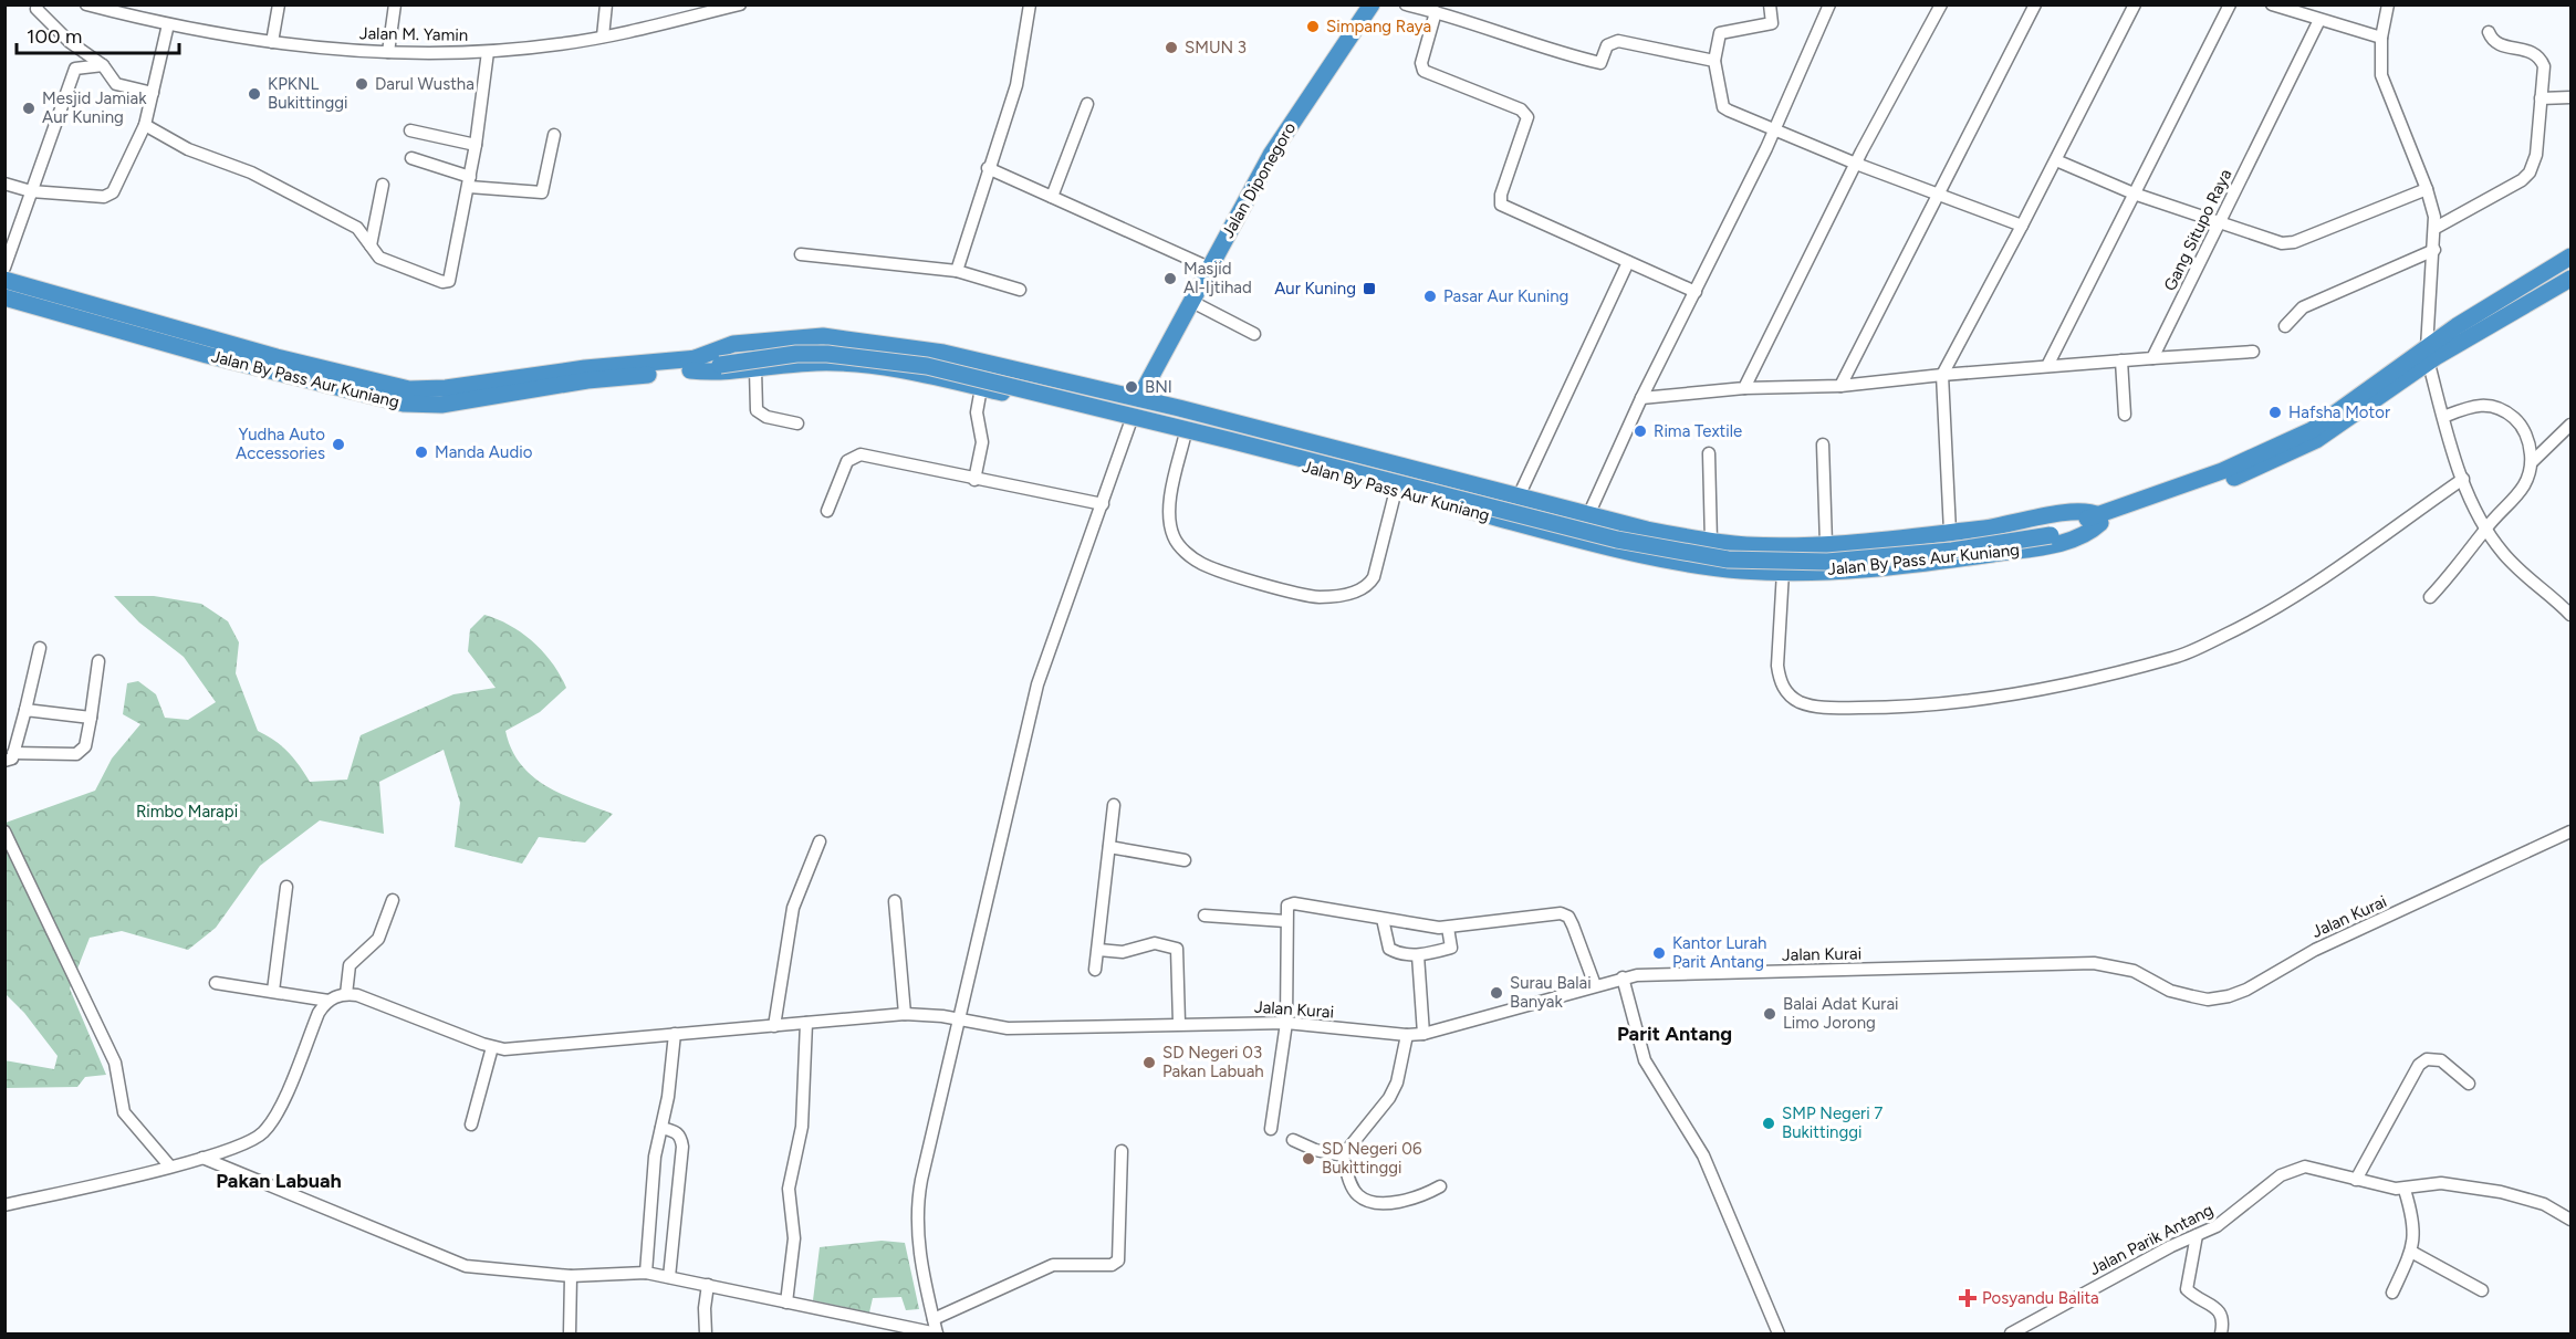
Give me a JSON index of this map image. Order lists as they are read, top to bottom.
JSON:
{
  "streets": {
    "highway": ["Jalan Diponegoro", "Jalan By Pass Aur Kuniang"],
    "street": [
      "Jalan M. Yamin",
      "Gang Situpo Raya",
      "Jalan Kurai",
      "Jalan Parik Antang"
    ]
  },
  "crossings": [
    ["Jalan Diponegoro", "Jalan By Pass Aur Kuniang"]
  ],
  "districts": ["Parit Antang", "Pakan Labuah"],
  "parks": ["Rimbo Marapi"],
  "places": {
    "other": [
      "Simpang Raya",
      "SMUN 3",
      "Darul Wustha",
      "KPKNL Bukittinggi",
      "Mesjid Jamiak Aur Kuning",
      "Masjid Al-Ijtihad",
      "Pasar Aur Kuning",
      "BNI",
      "Hafsha Motor",
      "Rima Textile",
      "Yudha Auto Accessories",
      "Manda Audio",
      "Kantor Lurah Parit Antang",
      "Surau Balai Banyak",
      "Balai Adat Kurai Limo Jorong",
      "SD Negeri 03 Pakan Labuah",
      "SMP Negeri 7 Bukittinggi",
      "SD Negeri 06 Bukittinggi"
    ],
    "transit": ["Aur Kuning"],
    "health": ["Posyandu Balita"]
  },
  "scale_bar": "100 m"
}
